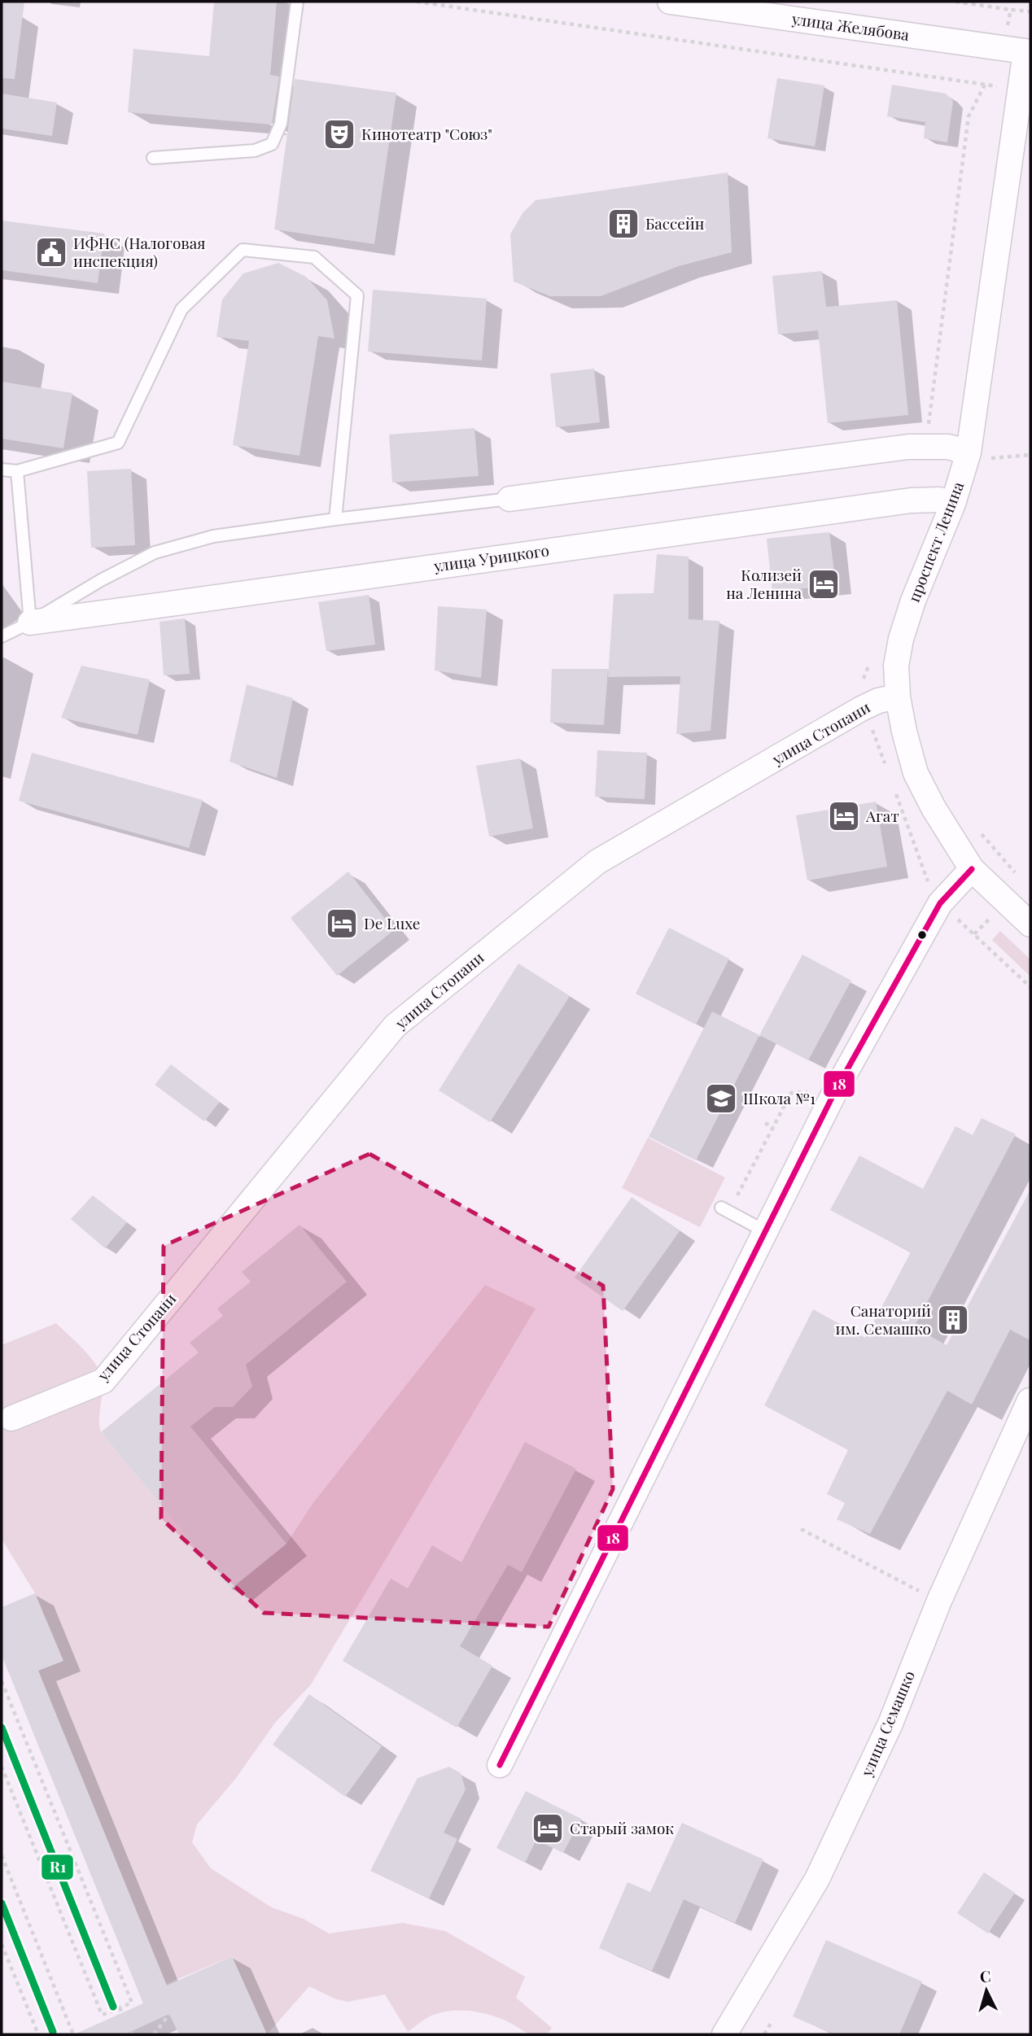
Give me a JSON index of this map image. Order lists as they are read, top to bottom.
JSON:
{
  "streets": {
    "street": [
      "улица Желябова",
      "проспект Ленина",
      "улица Урицкого",
      "улица Стопани",
      "улица Семашко"
    ]
  },
  "crossings": [
    ["улица Желябова", "проспект Ленина"],
    ["проспект Ленина", "улица Урицкого"],
    ["проспект Ленина", "улица Стопани"]
  ],
  "places": {
    "theatre": ["Кинотеатр \"Союз\""],
    "building": ["Бассейн", "Санаторий им. Семашко"],
    "public building": ["ИФНС (Налоговая инспекция)"],
    "hotel": [
      "Колизей на Ленина",
      "Агат",
      "De Luxe",
      "Старый замок"
    ],
    "school or university": ["Школа №1"]
  },
  "lines": ["transit line 18", "transit line R1"],
  "north": "top"
}
